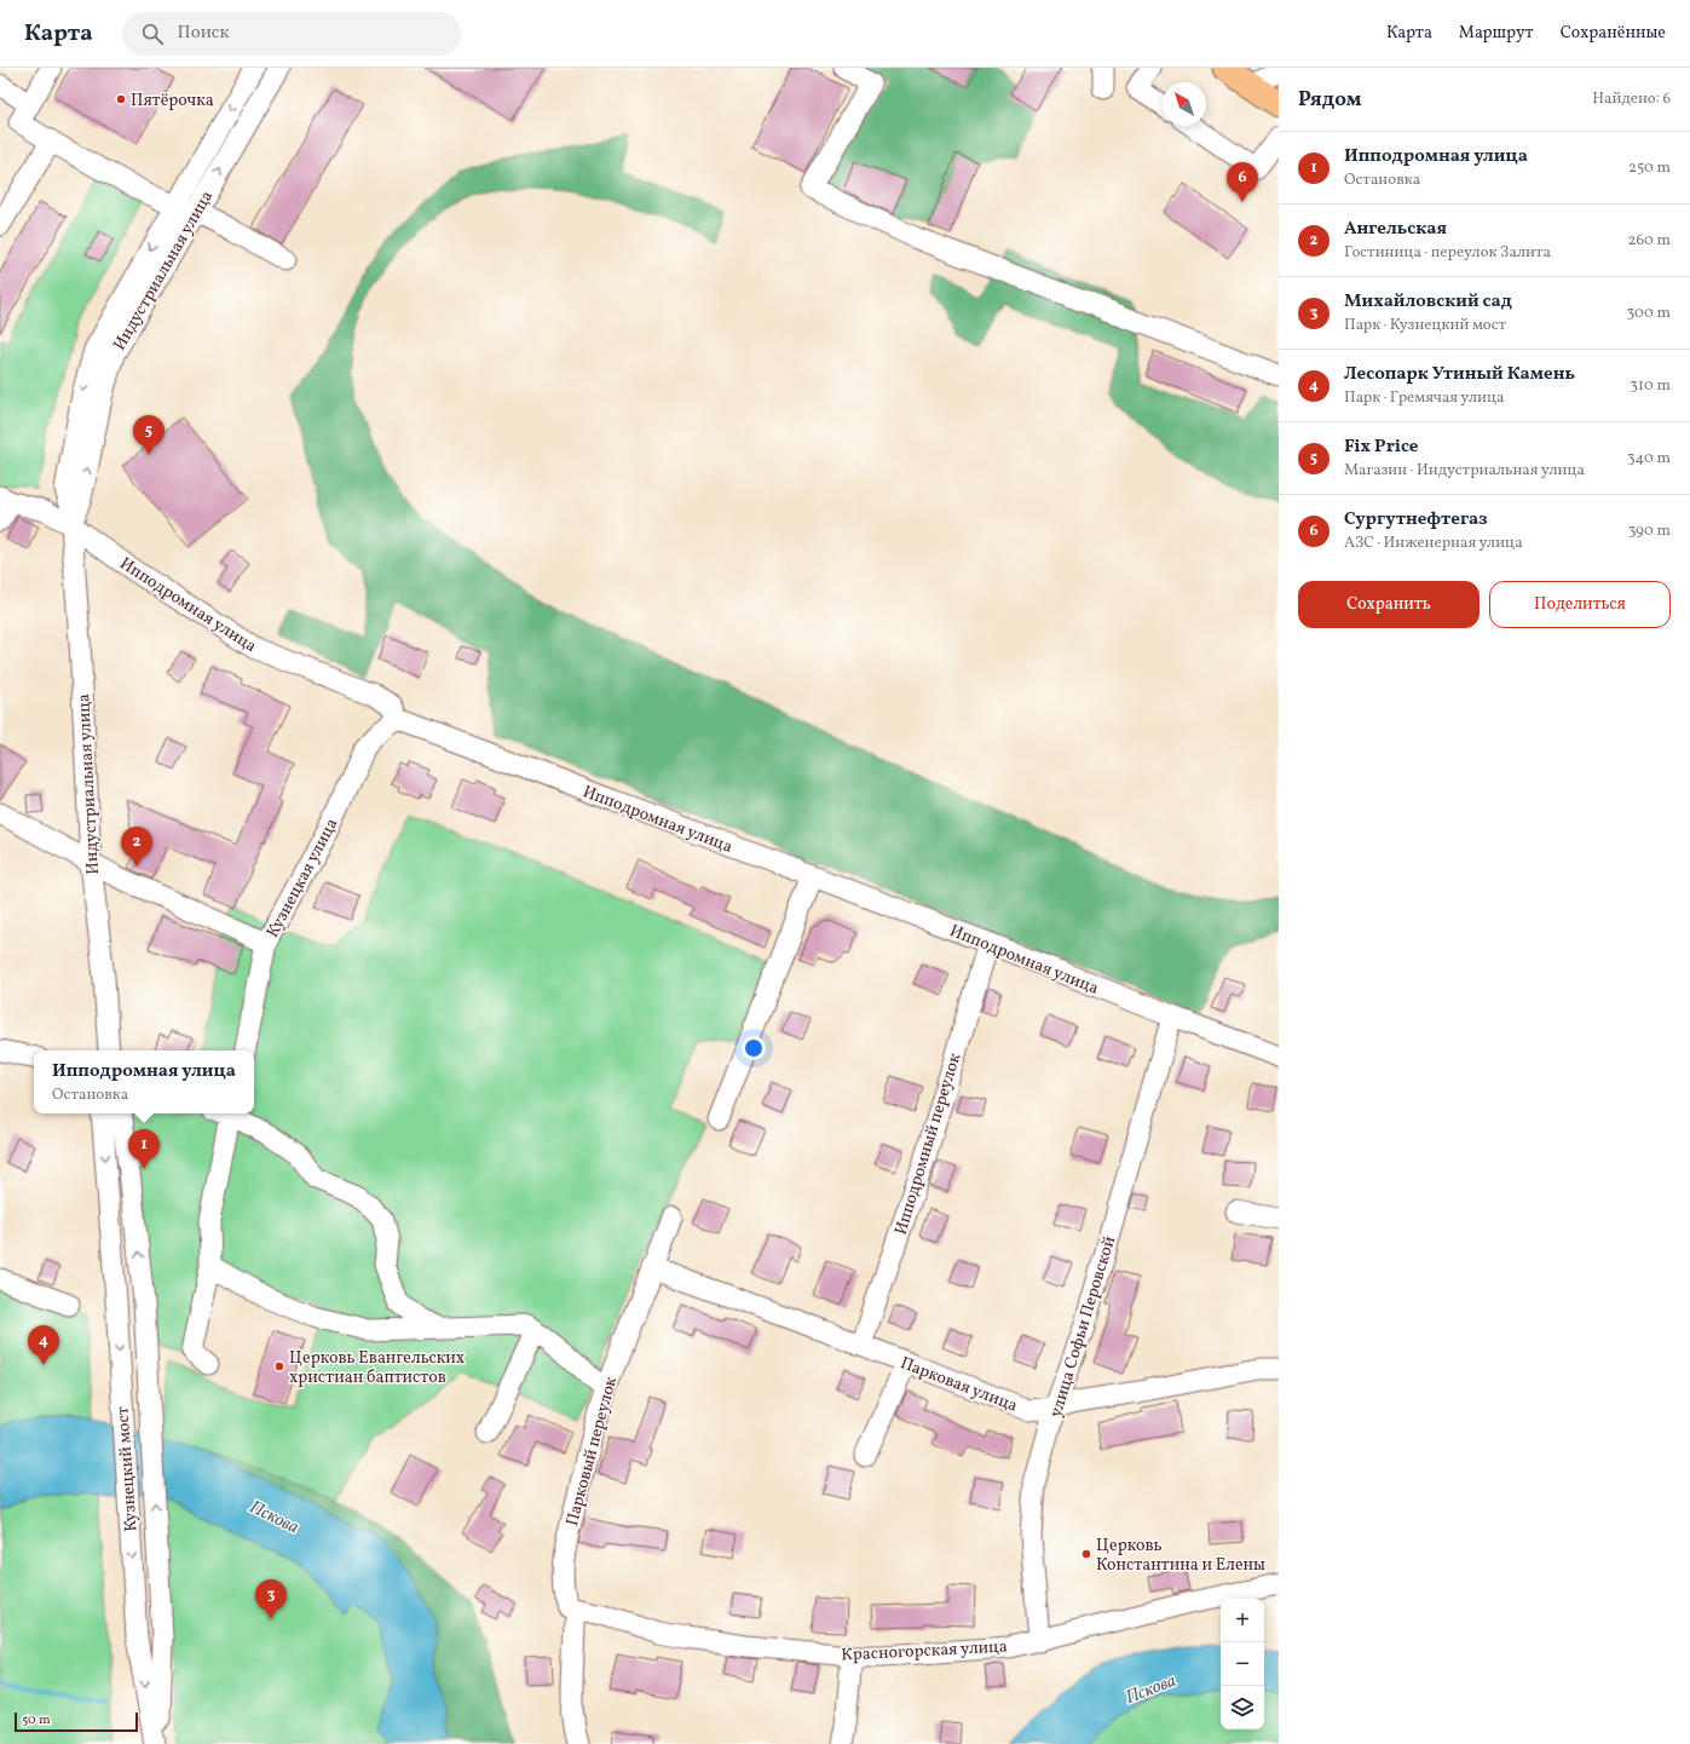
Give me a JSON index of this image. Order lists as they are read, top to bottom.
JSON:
{
  "streets": {
    "street": [
      "Индустриальная улица",
      "Ипподромная улица",
      "Кузнецкая улица",
      "Ипподромный переулок",
      "улица Софьи Перовской",
      "Парковая улица",
      "Парковый переулок",
      "Кузнецкий мост",
      "Красногорская улица"
    ]
  },
  "crossings": [
    ["Индустриальная улица", "Ипподромная улица"],
    ["Ипподромная улица", "Кузнецкая улица"],
    ["Ипподромная улица", "Ипподромный переулок"],
    ["Ипподромная улица", "улица Софьи Перовской"],
    ["Ипподромный переулок", "Парковая улица"],
    ["улица Софьи Перовской", "Парковая улица"],
    ["улица Софьи Перовской", "Красногорская улица"],
    ["Парковая улица", "Парковый переулок"],
    ["Парковый переулок", "Красногорская улица"]
  ],
  "water": ["Пскова"],
  "places": ["Пятёрочка", "Церковь Евангельских христиан баптистов", "Церковь Константина и Елены"],
  "scale_bar": "50 m",
  "north": "top left",
  "page": {
    "header": "Карта",
    "search": "Поиск",
    "nav": ["Карта", "Маршрут", "Сохранённые"],
    "heading": ["Рядом", "Найдено: 6"],
    "list": [
      {
        "mark": "1",
        "name": "Ипподромная улица",
        "note": "Остановка",
        "value": "250 m"
      },
      {
        "mark": "2",
        "name": "Ангельская",
        "note": "Гостиница · переулок Залита",
        "value": "260 m"
      },
      {
        "mark": "3",
        "name": "Михайловский сад",
        "note": "Парк · Кузнецкий мост",
        "value": "300 m"
      },
      {
        "mark": "4",
        "name": "Лесопарк Утиный Камень",
        "note": "Парк · Гремячая улица",
        "value": "310 m"
      },
      {
        "mark": "5",
        "name": "Fix Price",
        "note": "Магазин · Индустриальная улица",
        "value": "340 m"
      },
      {
        "mark": "6",
        "name": "Сургутнефтегаз",
        "note": "АЗС · Инженерная улица",
        "value": "390 m"
      }
    ],
    "pins": [
      "6",
      "5",
      "2",
      "1",
      "4",
      "3"
    ],
    "buttons": ["Сохранить", "Поделиться"],
    "popup": ["Ипподромная улица", "Остановка"],
    "map_buttons": ["+", "−"],
    "scale": "50 m"
  }
}
